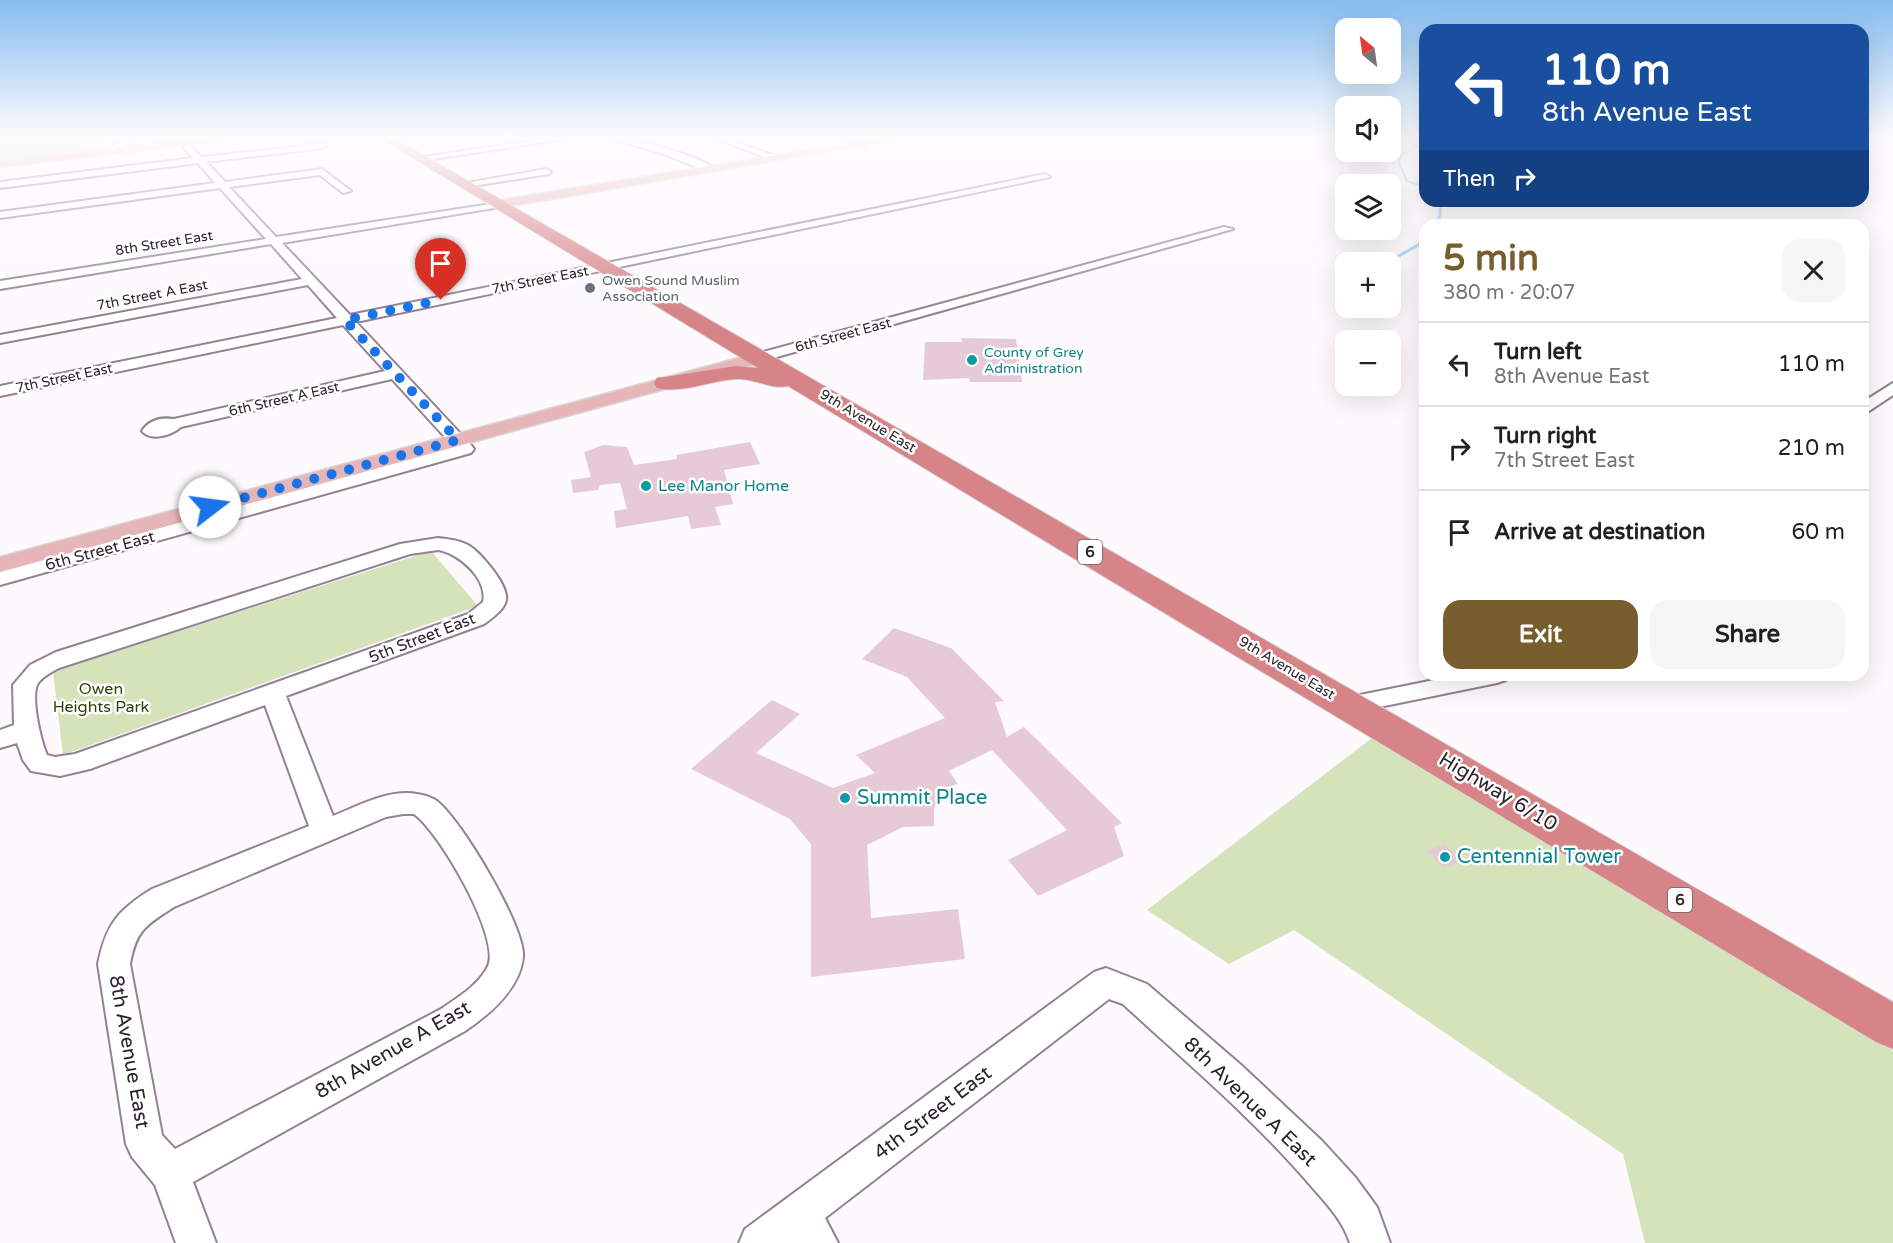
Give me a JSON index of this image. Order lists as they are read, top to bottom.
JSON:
{
  "streets": {
    "highway": ["9th Avenue East", "6", "Highway 6/10"],
    "main road": ["8th Street East", "6th Street East"],
    "street": [
      "7th Street East",
      "7th Street A East",
      "6th Street A East",
      "5th Street East",
      "8th Avenue A East",
      "8th Avenue East",
      "4th Street East"
    ]
  },
  "crossings": [
    ["8th Street East", "9th Avenue East"],
    ["7th Street East", "9th Avenue East"],
    ["6th Street East", "9th Avenue East"],
    ["9th Avenue East", "Highway 6/10"],
    ["8th Avenue A East", "8th Avenue East"],
    ["8th Avenue A East", "4th Street East"]
  ],
  "parks": ["Owen Heights Park"],
  "places": [
    "Owen Sound Muslim Association",
    "County of Grey Administration",
    "Lee Manor Home",
    "Summit Place",
    "Centennial Tower"
  ],
  "north": "top left",
  "page": {
    "map_buttons": ["+", "−"],
    "turn": ["110 m", "8th Avenue East"],
    "then": "Then",
    "heading": ["5 min", "380 m · 20:07"],
    "list": [
      {
        "name": "Turn left",
        "note": "8th Avenue East",
        "value": "110 m"
      },
      {
        "name": "Turn right",
        "note": "7th Street East",
        "value": "210 m"
      },
      {
        "name": "Arrive at destination",
        "value": "60 m"
      }
    ],
    "buttons": ["Exit", "Share"]
  }
}
